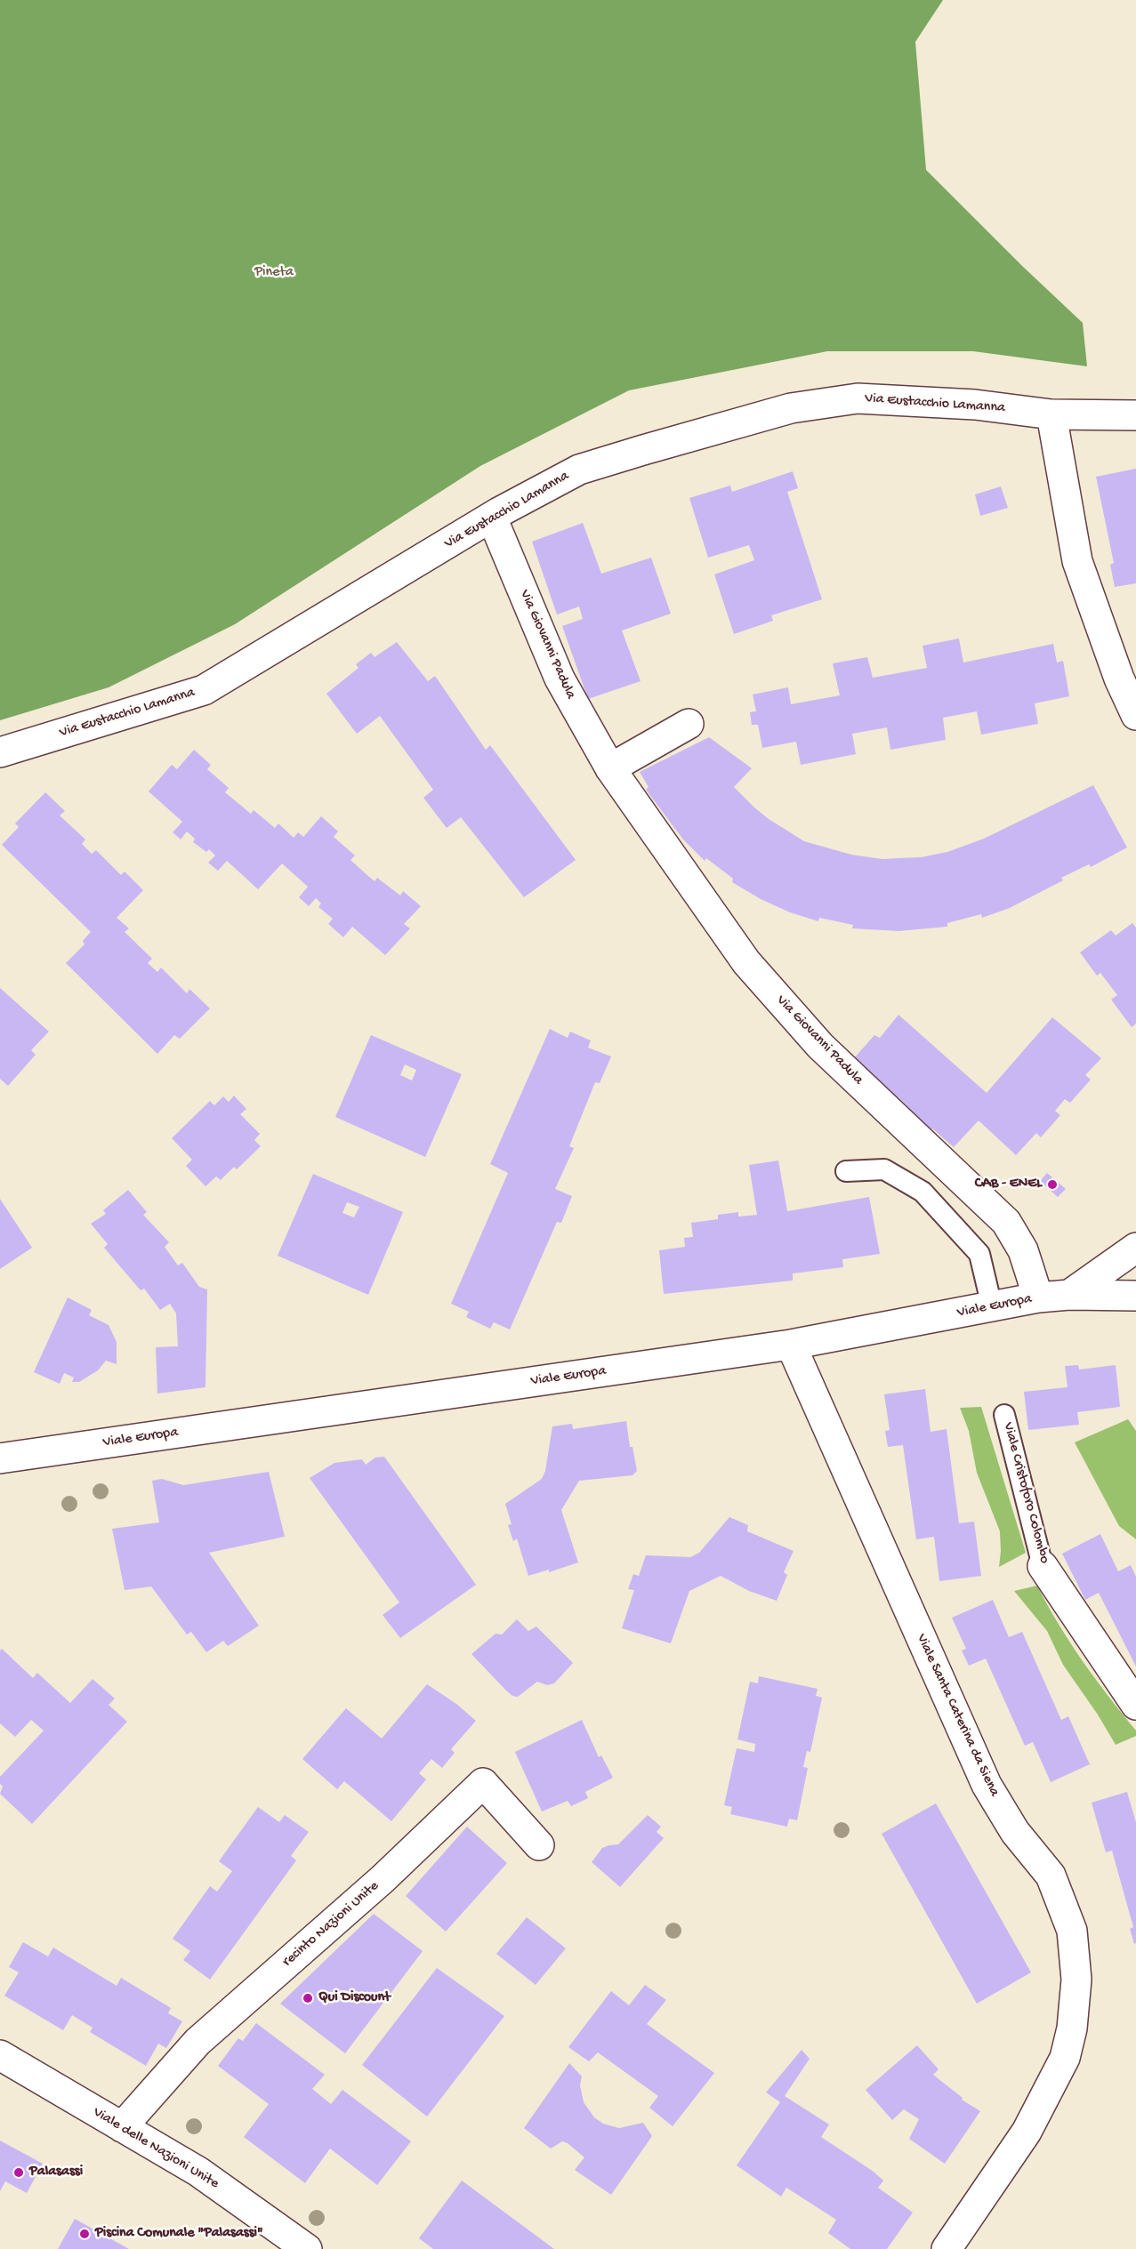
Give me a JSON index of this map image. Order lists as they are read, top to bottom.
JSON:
{
  "streets": {
    "street": [
      "Via Eustacchio Lamanna",
      "Via Giovanni Padula",
      "Viale Europa",
      "Viale Cristoforo Colombo",
      "Viale Santa Caterina da Siena",
      "recinto Nazioni Unite",
      "Viale delle Nazioni Unite"
    ]
  },
  "crossings": [
    ["Via Eustacchio Lamanna", "Via Giovanni Padula"],
    ["Via Giovanni Padula", "Viale Europa"],
    ["Viale Europa", "Viale Santa Caterina da Siena"],
    ["recinto Nazioni Unite", "Viale delle Nazioni Unite"]
  ],
  "parks": ["Pineta"],
  "places": [
    "CAB - ENEL",
    "Qui Discount",
    "Palasassi",
    "Piscina Comunale \"Palasassi\""
  ]
}
